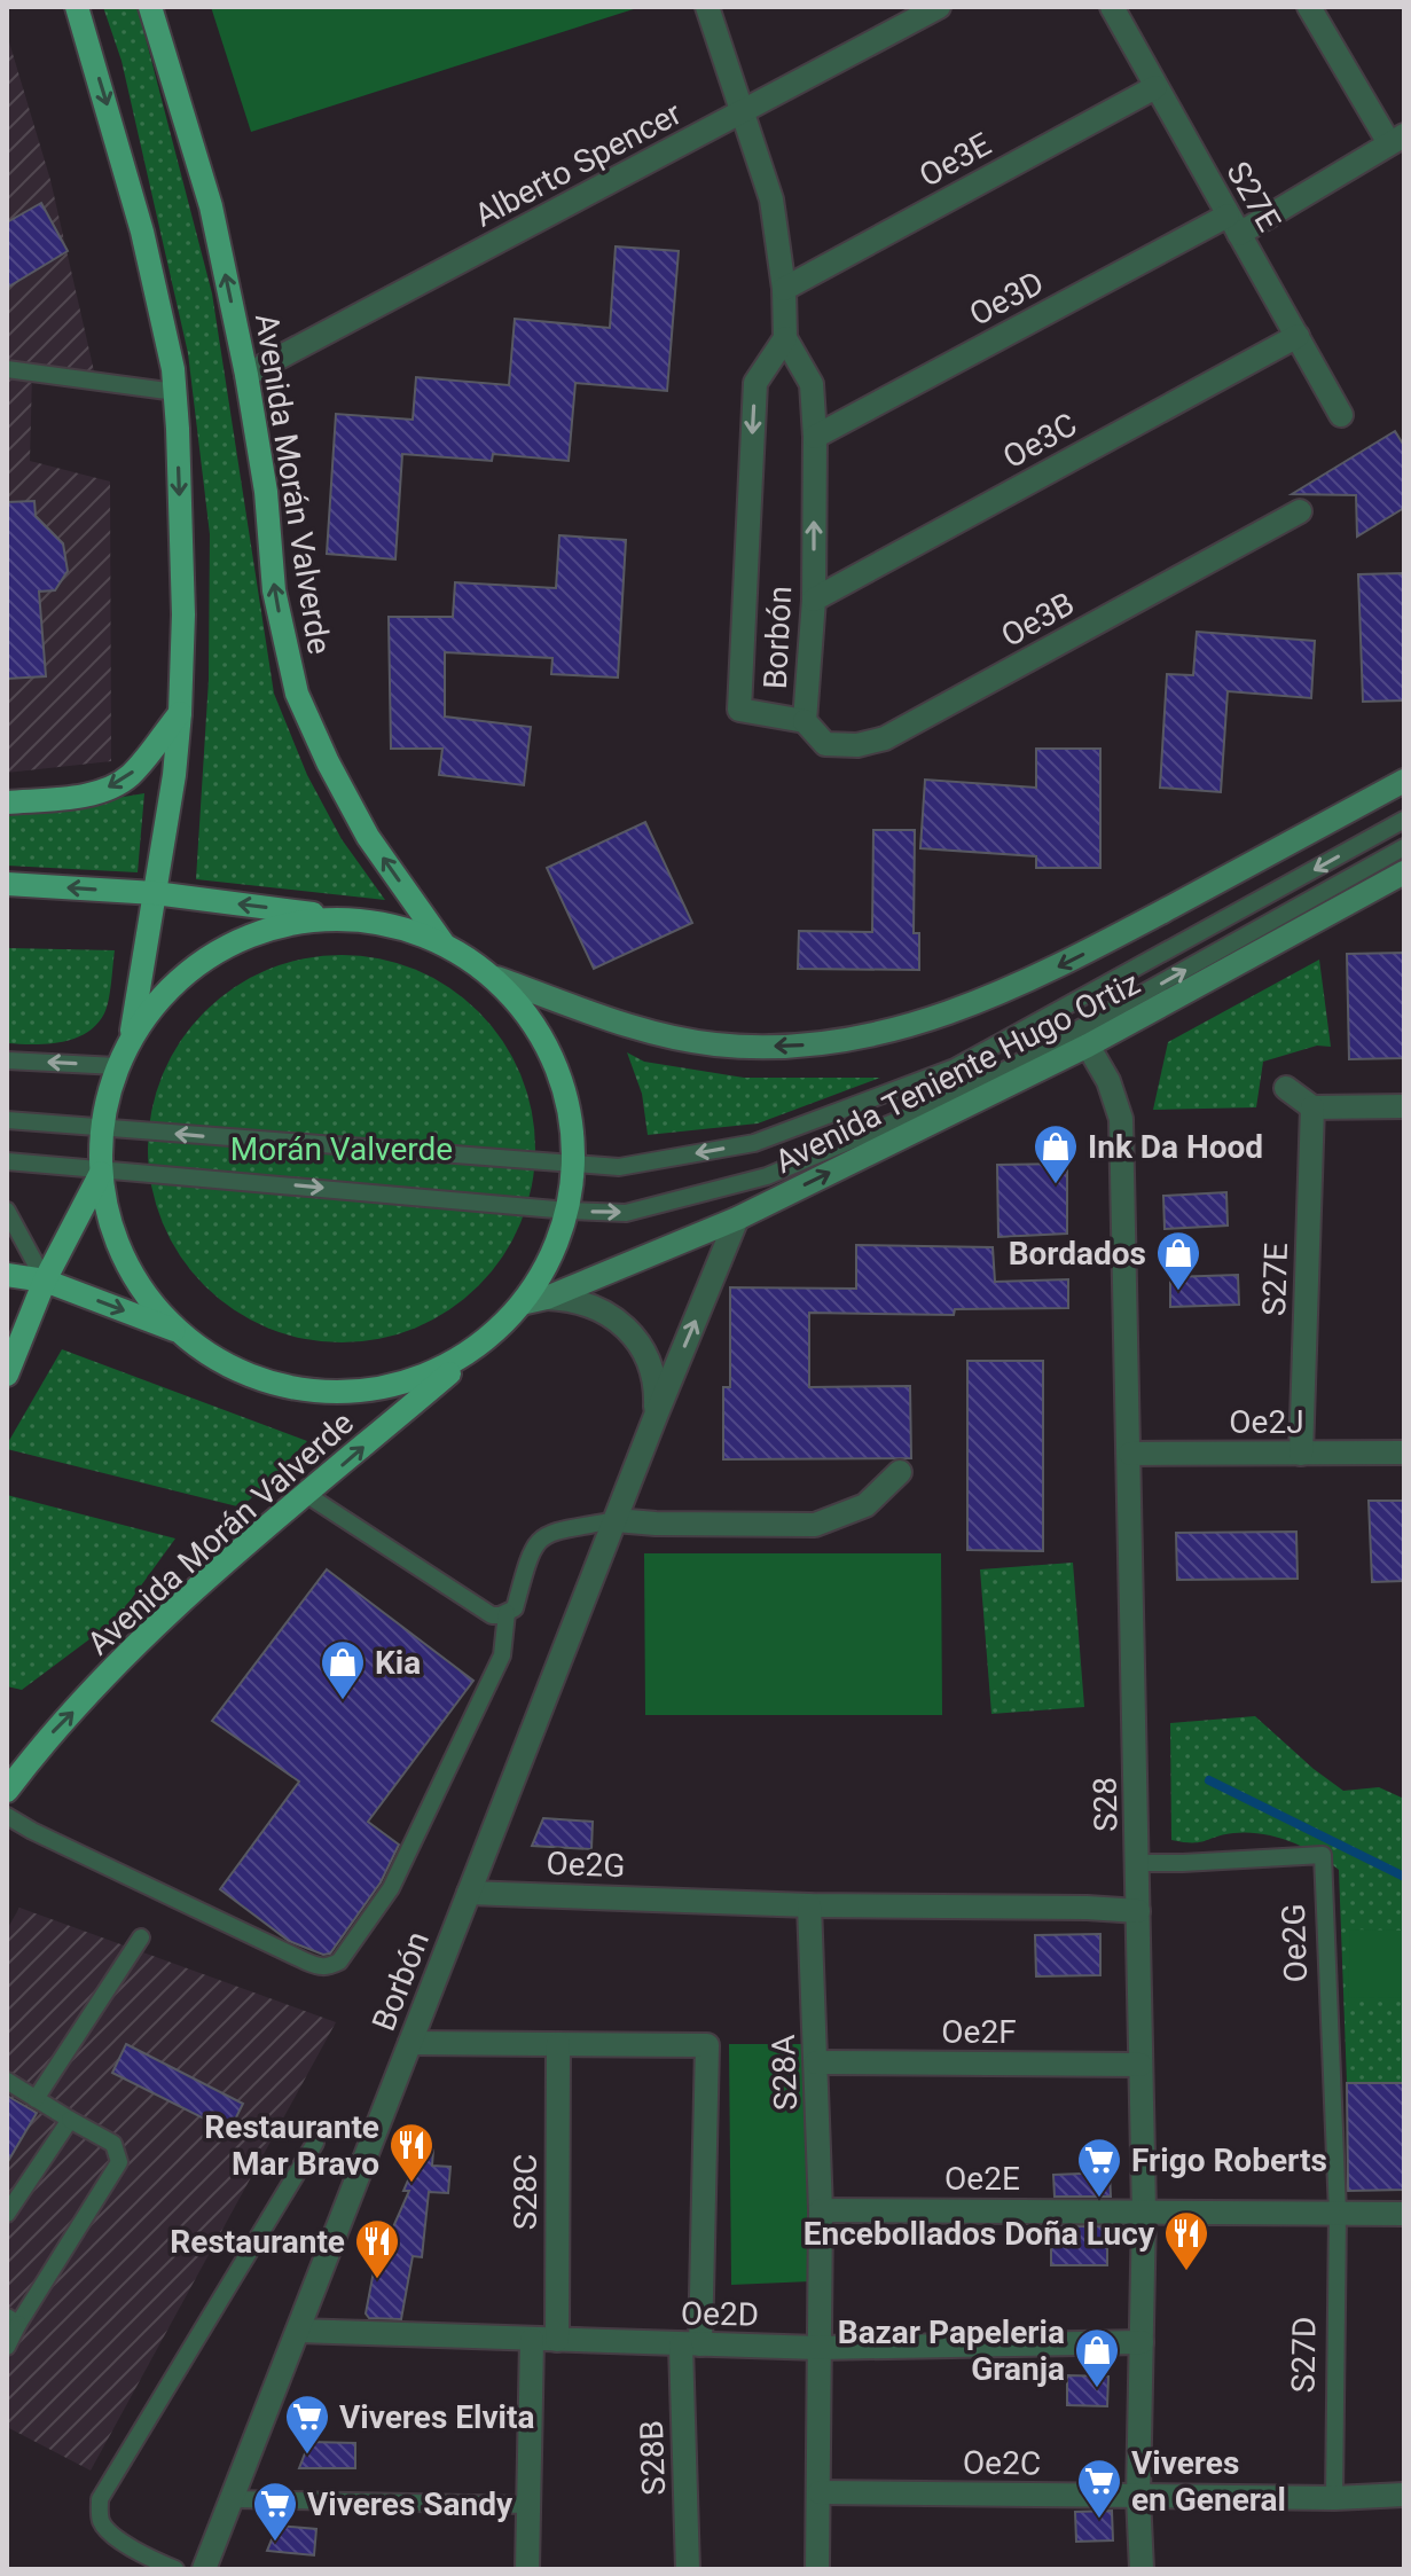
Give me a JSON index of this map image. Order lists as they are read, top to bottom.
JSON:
{
  "streets": {
    "main road": ["Avenida Morán Valverde", "Avenida Teniente Hugo Ortiz"],
    "street": [
      "Oe3E",
      "Alberto Spencer",
      "S27E",
      "Oe3D",
      "Oe3C",
      "Oe3B",
      "Borbón",
      "Oe2J",
      "S28",
      "Oe2G",
      "Oe2F",
      "S28A",
      "Oe2E",
      "S28C",
      "Oe2D",
      "S28B",
      "Oe2C"
    ],
    "lane": ["S27D"]
  },
  "crossings": [
    ["Oe3E", "S27E"],
    ["Oe3E", "Borbón"],
    ["Alberto Spencer", "Avenida Morán Valverde"],
    ["Alberto Spencer", "Borbón"],
    ["S27E", "Oe3D"],
    ["S27E", "Oe3C"],
    ["S27E", "Oe2J"],
    ["Oe3D", "Borbón"],
    ["Oe3C", "Borbón"],
    ["Oe3B", "Borbón"],
    ["Borbón", "Avenida Teniente Hugo Ortiz"],
    ["Borbón", "Oe2G"],
    ["Borbón", "Oe2D"],
    ["Avenida Teniente Hugo Ortiz", "S28"],
    ["Oe2J", "S28"],
    ["S28", "Oe2G"],
    ["S28", "Oe2F"],
    ["S28", "Oe2E"],
    ["S28", "Oe2D"],
    ["S28", "Oe2C"],
    ["Oe2G", "S28A"],
    ["Oe2G", "Oe2E"],
    ["Oe2G", "S27D"],
    ["Oe2F", "S28A"],
    ["S28A", "Oe2E"],
    ["S28A", "Oe2D"],
    ["S28A", "Oe2C"],
    ["Oe2E", "S27D"],
    ["S28C", "Oe2D"],
    ["S28C", "S28B"],
    ["Oe2D", "S28B"],
    ["S27D", "Oe2C"]
  ],
  "parks": ["Morán Valverde"],
  "places": {
    "shop": [
      "Ink Da Hood",
      "Bordados",
      "Kia",
      "Bazar Papeleria Granja"
    ],
    "restaurant": ["Restaurante Mar Bravo", "Encebollados Doña Lucy", "Restaurante"],
    "supermarket": [
      "Frigo Roberts",
      "Viveres Elvita",
      "Viveres en General",
      "Viveres Sandy"
    ]
  }
}
